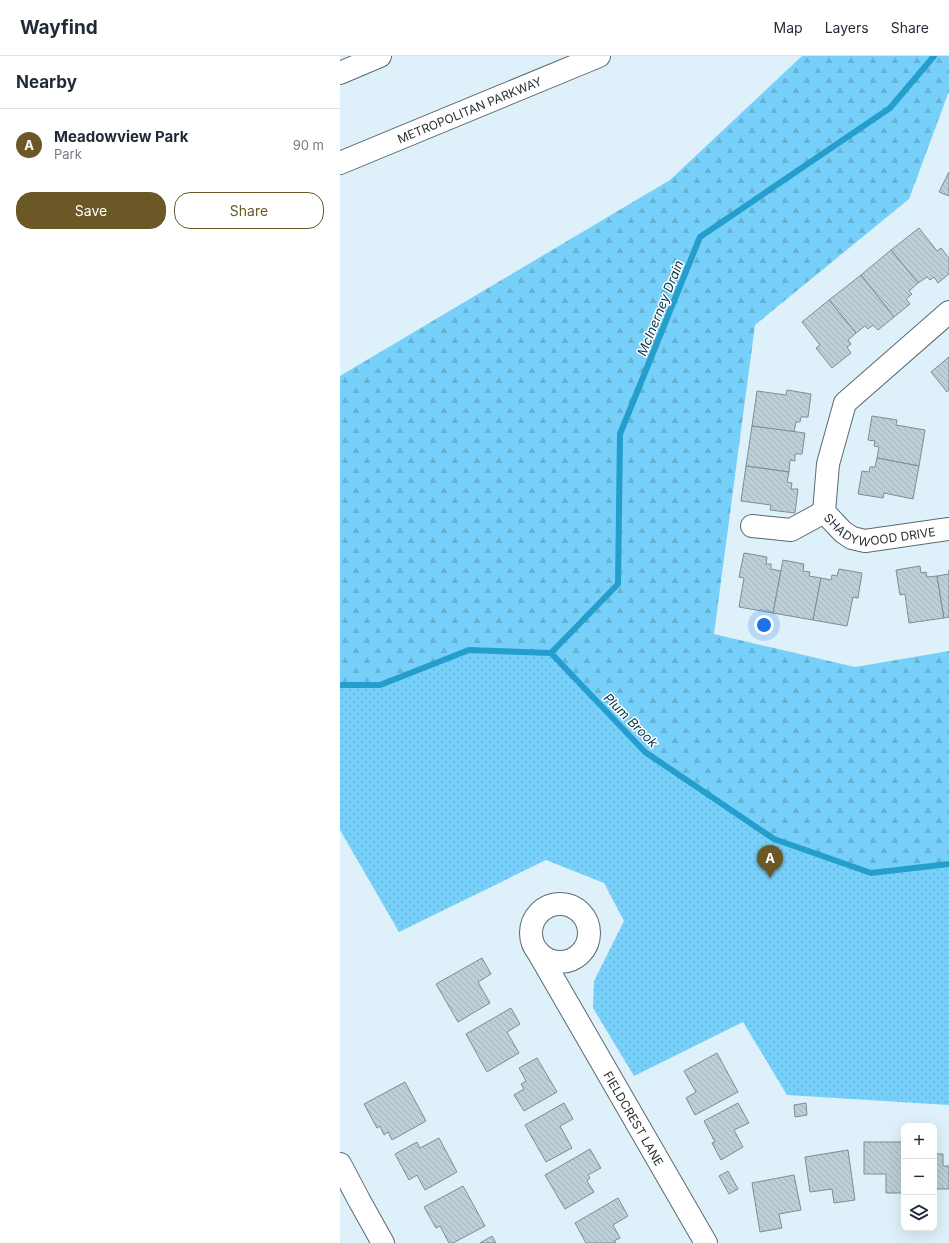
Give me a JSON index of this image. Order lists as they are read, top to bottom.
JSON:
{
  "streets": {
    "street": ["METROPOLITAN PARKWAY", "SHADYWOOD DRIVE", "FIELDCREST LANE"]
  },
  "water": ["McInerney Drain", "Plum Brook"],
  "page": {
    "header": "Wayfind",
    "nav": ["Map", "Layers", "Share"],
    "heading": "Nearby",
    "list": [
      {
        "mark": "A",
        "name": "Meadowview Park",
        "note": "Park",
        "value": "90 m"
      }
    ],
    "buttons": ["Save", "Share"],
    "pins": "A",
    "map_buttons": ["+", "−"]
  }
}
